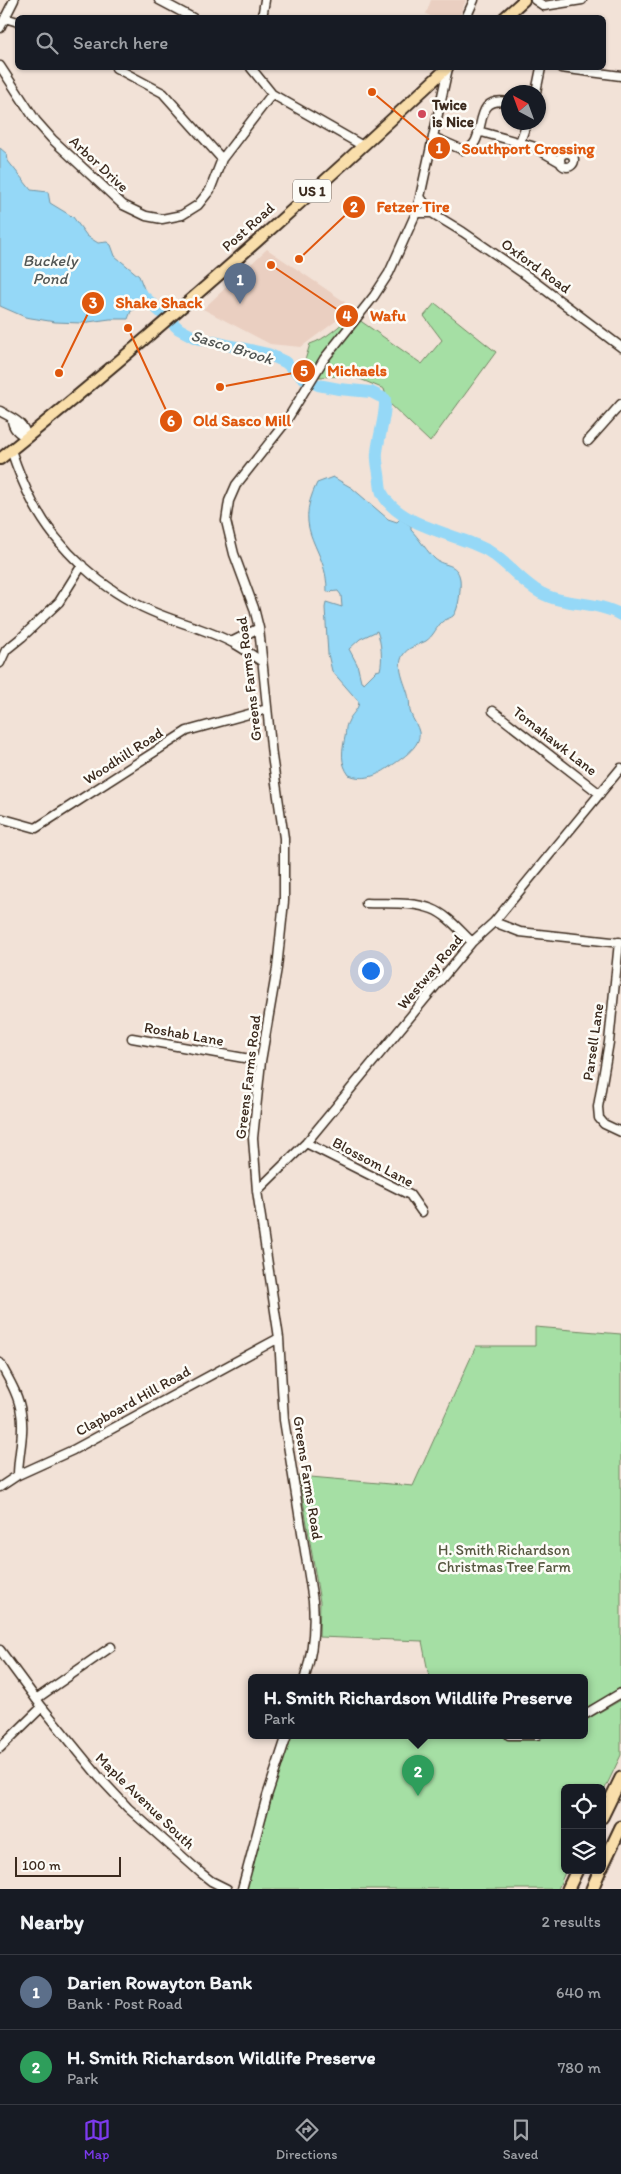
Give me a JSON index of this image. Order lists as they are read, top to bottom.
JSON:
{
  "streets": {
    "main road": ["US 1", "Post Road"],
    "street": [
      "Arbor Drive",
      "Oxford Road",
      "Greens Farms Road",
      "Tomahawk Lane",
      "Woodhill Road",
      "Westway Road",
      "Roshab Lane",
      "Parsell Lane",
      "Blossom Lane",
      "Clapboard Hill Road",
      "Maple Avenue South"
    ]
  },
  "crossings": [
    ["US 1", "Post Road"],
    ["Oxford Road", "Greens Farms Road"],
    ["Greens Farms Road", "Woodhill Road"],
    ["Greens Farms Road", "Westway Road"],
    ["Greens Farms Road", "Roshab Lane"],
    ["Greens Farms Road", "Clapboard Hill Road"],
    ["Tomahawk Lane", "Westway Road"],
    ["Westway Road", "Parsell Lane"],
    ["Westway Road", "Blossom Lane"]
  ],
  "water": ["Buckely Pond", "Sasco Brook"],
  "parks": ["H. Smith Richardson Christmas Tree Farm"],
  "places": [
    "Southport Crossing",
    "Twice is Nice",
    "Fetzer Tire",
    "Wafu",
    "Old Sasco Mill",
    "Shake Shack",
    "Michaels"
  ],
  "scale_bar": "100 m",
  "north": "top left",
  "page": {
    "search": "Search here",
    "pins": ["1", "2"],
    "popup": ["H. Smith Richardson Wildlife Preserve", "Park"],
    "scale": "100 m",
    "heading": ["Nearby", "2 results"],
    "list": [
      {
        "mark": "1",
        "name": "Darien Rowayton Bank",
        "note": "Bank · Post Road",
        "value": "640 m"
      },
      {
        "mark": "2",
        "name": "H. Smith Richardson Wildlife Preserve",
        "note": "Park",
        "value": "780 m"
      }
    ],
    "nav": ["Map", "Directions", "Saved"]
  }
}
